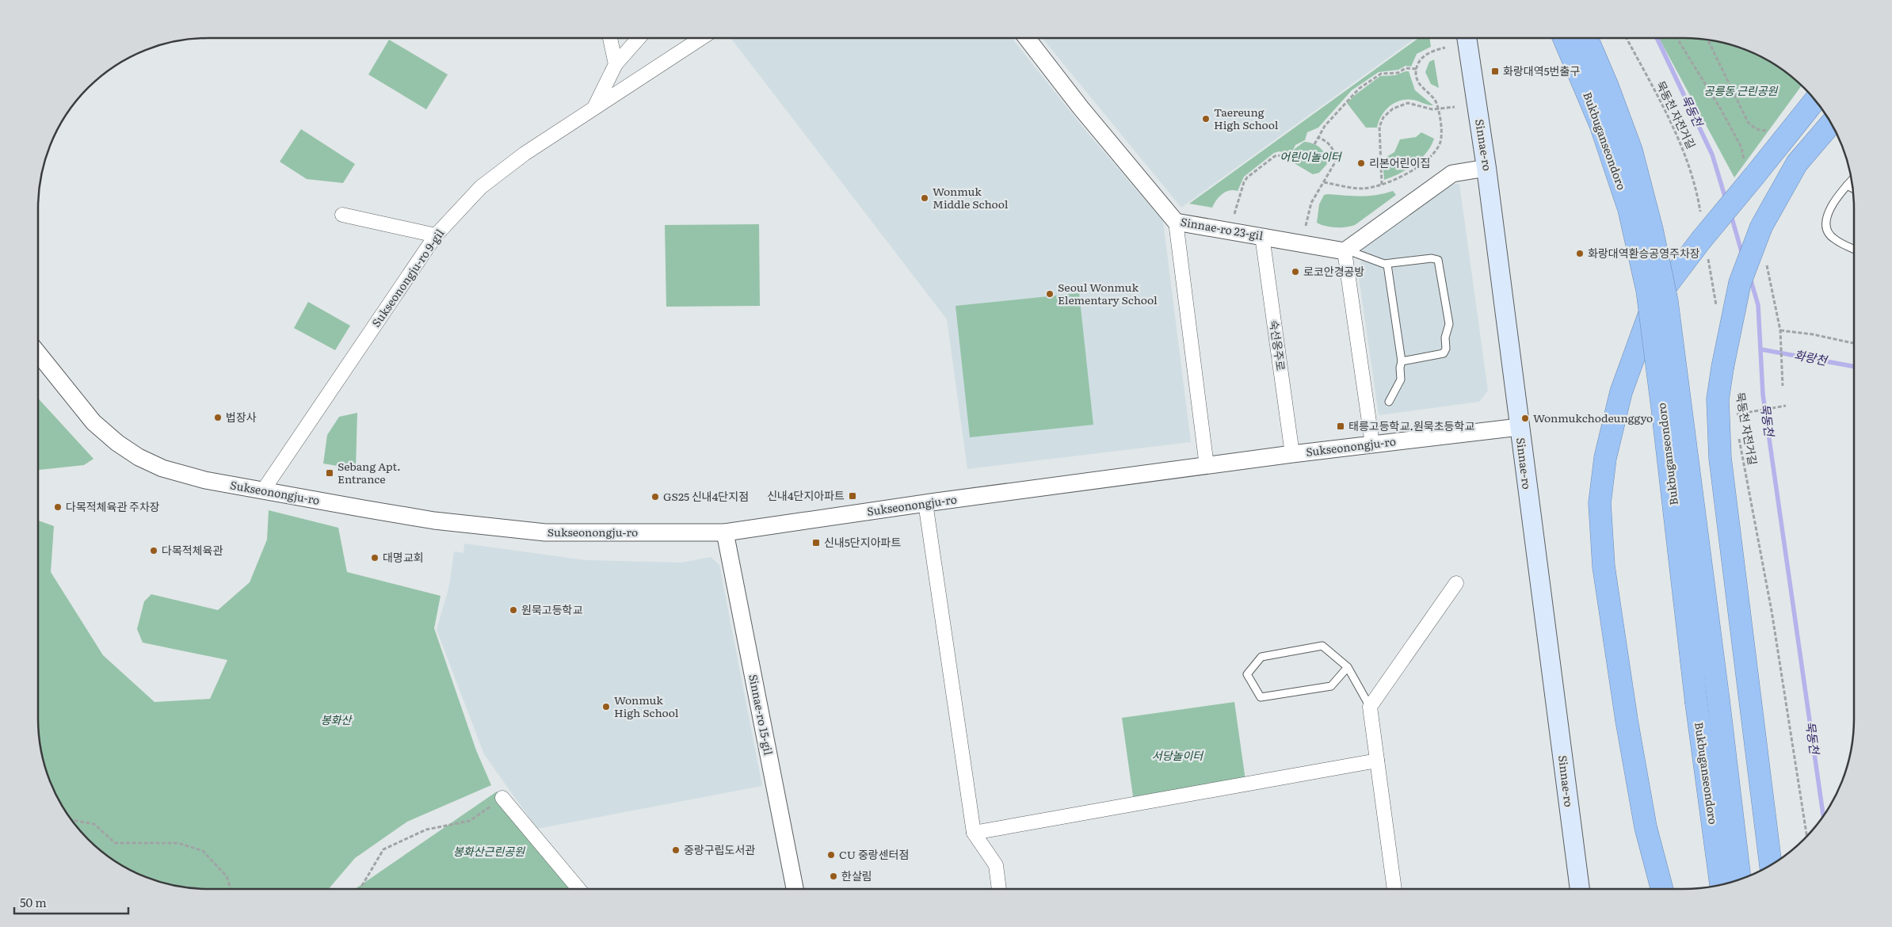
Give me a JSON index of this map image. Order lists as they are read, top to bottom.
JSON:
{
  "streets": {
    "highway": ["Bukbuganseondoro"],
    "main road": ["Sinnae-ro"],
    "street": [
      "Sinnae-ro 23-gil",
      "Sukseonongju-ro 9-gil",
      "숙선옹주로",
      "Sukseonongju-ro",
      "Sinnae-ro 15-gil"
    ],
    "path": ["묵동천 자전거길"]
  },
  "crossings": [
    ["Sinnae-ro", "Sukseonongju-ro"],
    ["Sinnae-ro 23-gil", "숙선옹주로"],
    ["Sukseonongju-ro 9-gil", "Sukseonongju-ro"],
    ["숙선옹주로", "Sukseonongju-ro"],
    ["Sukseonongju-ro", "Sinnae-ro 15-gil"]
  ],
  "water": ["묵동천", "화랑천"],
  "parks": [
    "공릉동 근린공원",
    "어린이놀이터",
    "봉화산",
    "서당놀이터",
    "봉화산근린공원"
  ],
  "places": {
    "transit": [
      "화랑대역5번출구",
      "태릉고등학교.원묵초등학교",
      "Sebang Apt. Entrance",
      "신내4단지아파트",
      "신내5단지아파트"
    ],
    "other": [
      "Taereung High School",
      "리본어린이집",
      "Wonmuk Middle School",
      "화랑대역환승공영주차장",
      "로코안경공방",
      "Seoul Wonmuk Elementary School",
      "법장사",
      "Wonmukchodeunggyo",
      "GS25 신내4단지점",
      "다목적체육관 주차장",
      "다목적체육관",
      "대명교회",
      "원묵고등학교",
      "Wonmuk High School",
      "중랑구립도서관",
      "CU 중랑센터점",
      "한살림"
    ]
  },
  "scale_bar": "50 m"
}
